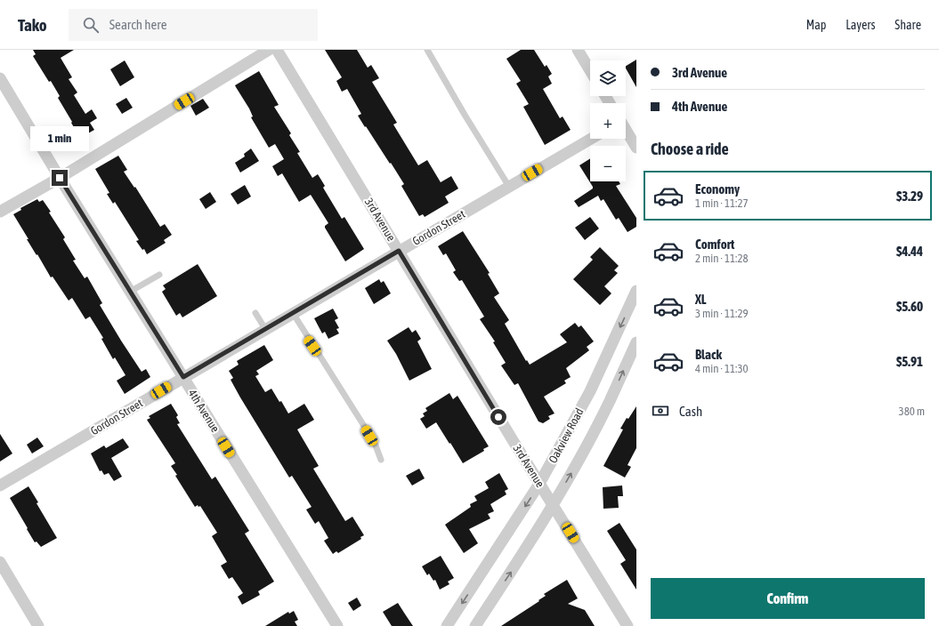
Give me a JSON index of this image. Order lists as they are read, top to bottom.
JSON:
{
  "streets": {
    "street": [
      "3rd Avenue",
      "Gordon Street",
      "4th Avenue",
      "Oakview Road"
    ]
  },
  "crossings": [
    ["3rd Avenue", "Gordon Street"],
    ["3rd Avenue", "Oakview Road"],
    ["Gordon Street", "4th Avenue"]
  ],
  "page": {
    "header": "Tako",
    "search": "Search here",
    "nav": ["Map", "Layers", "Share"],
    "banner": ["3rd Avenue", "4th Avenue"],
    "map_buttons": ["+", "−"],
    "bubble": "1 min",
    "heading": "Choose a ride",
    "list": [
      {
        "name": "Economy",
        "note": "1 min · 11:27",
        "value": "$3.29"
      },
      {
        "name": "Comfort",
        "note": "2 min · 11:28",
        "value": "$4.44"
      },
      {
        "name": "XL",
        "note": "3 min · 11:29",
        "value": "$5.60"
      },
      {
        "name": "Black",
        "note": "4 min · 11:30",
        "value": "$5.91"
      }
    ],
    "pay": ["Cash", "380 m"],
    "buttons": "Confirm"
  }
}
